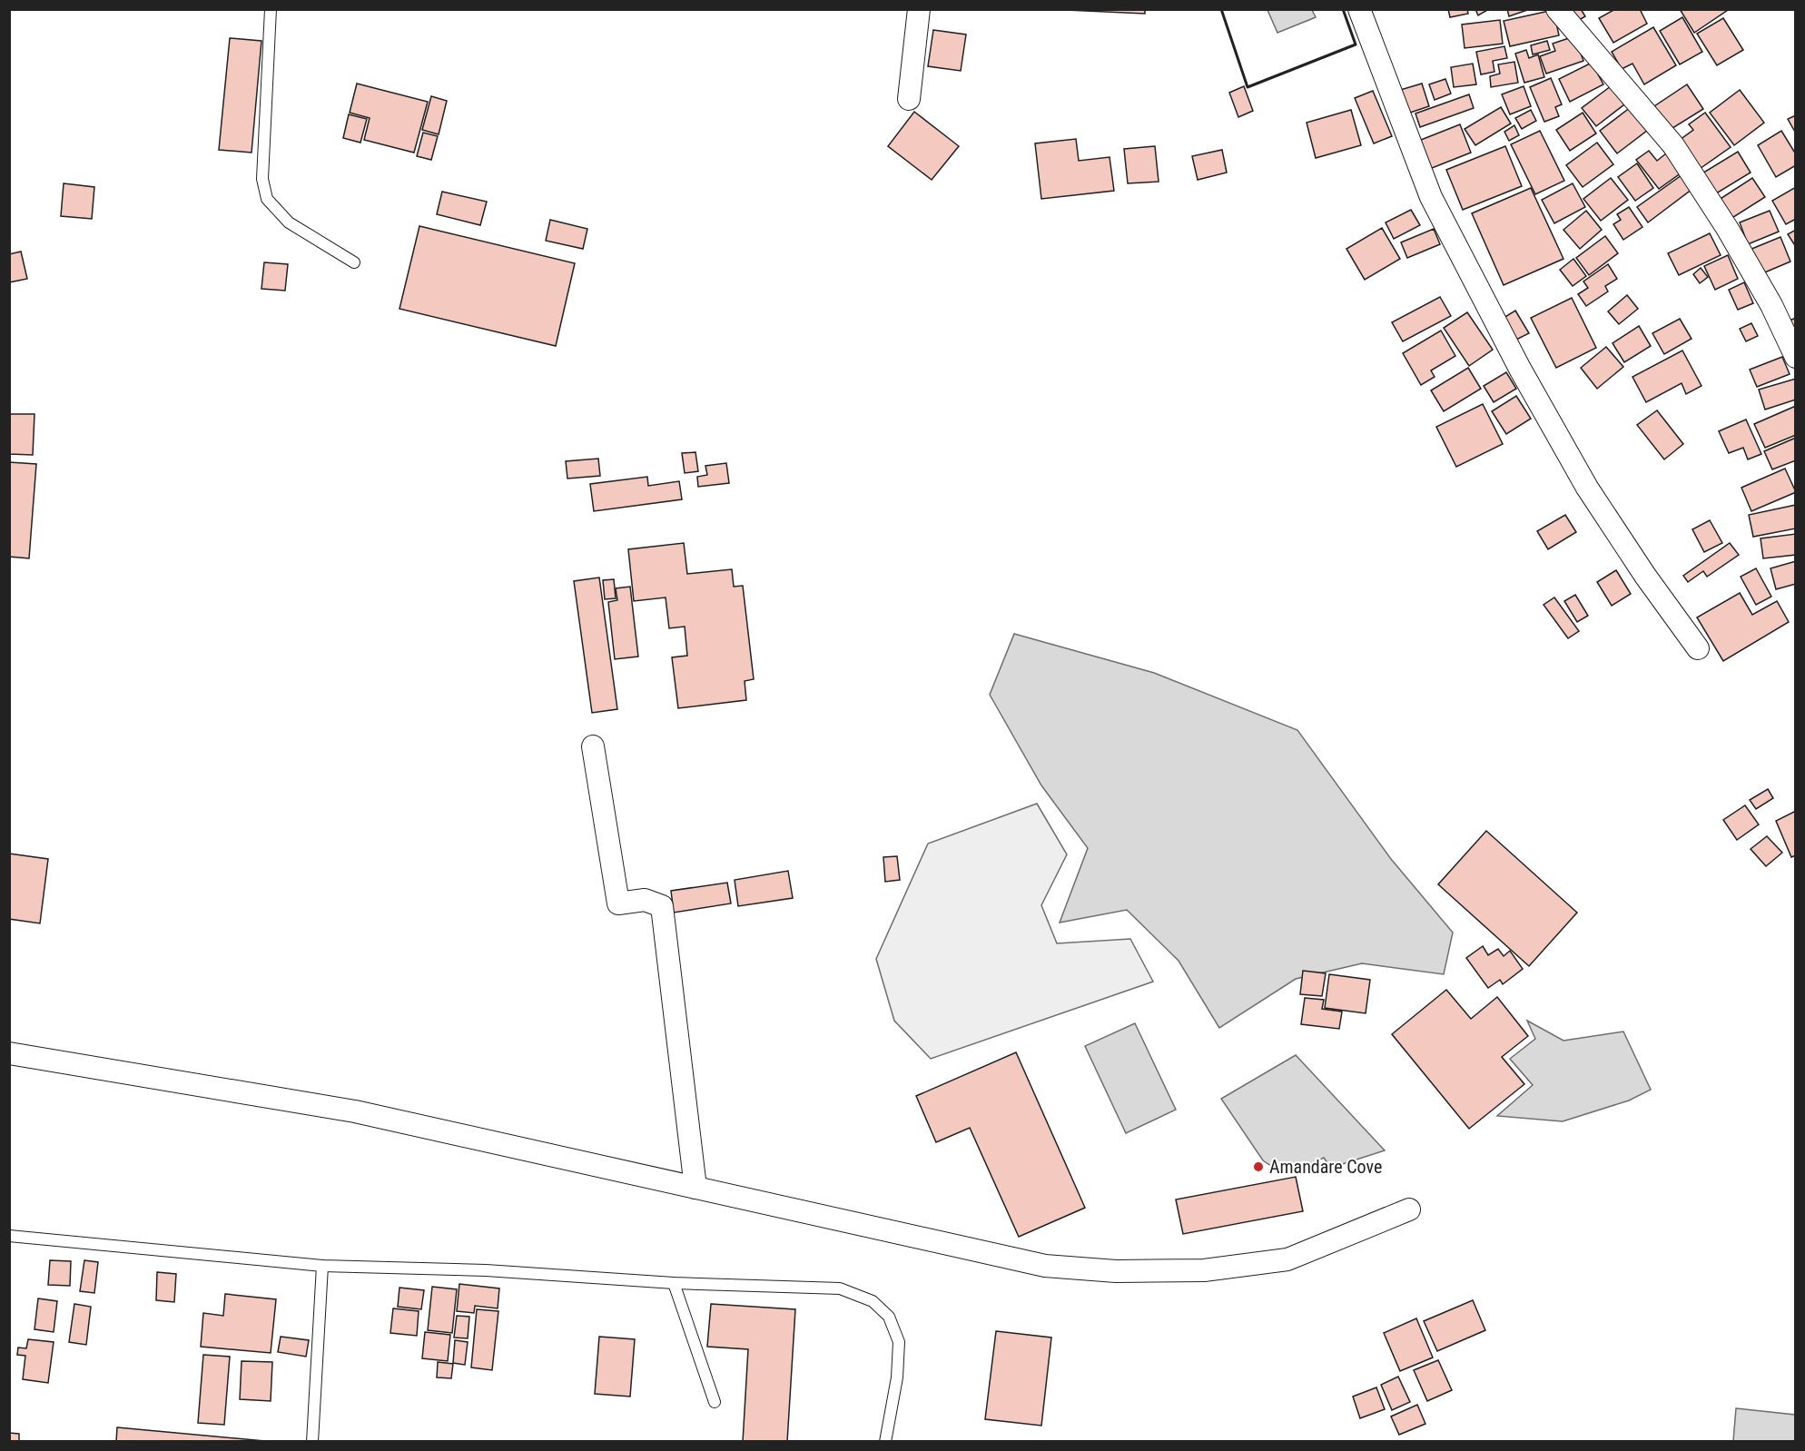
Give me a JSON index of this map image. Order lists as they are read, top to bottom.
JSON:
{
  "places": ["Amandare Cove"]
}
